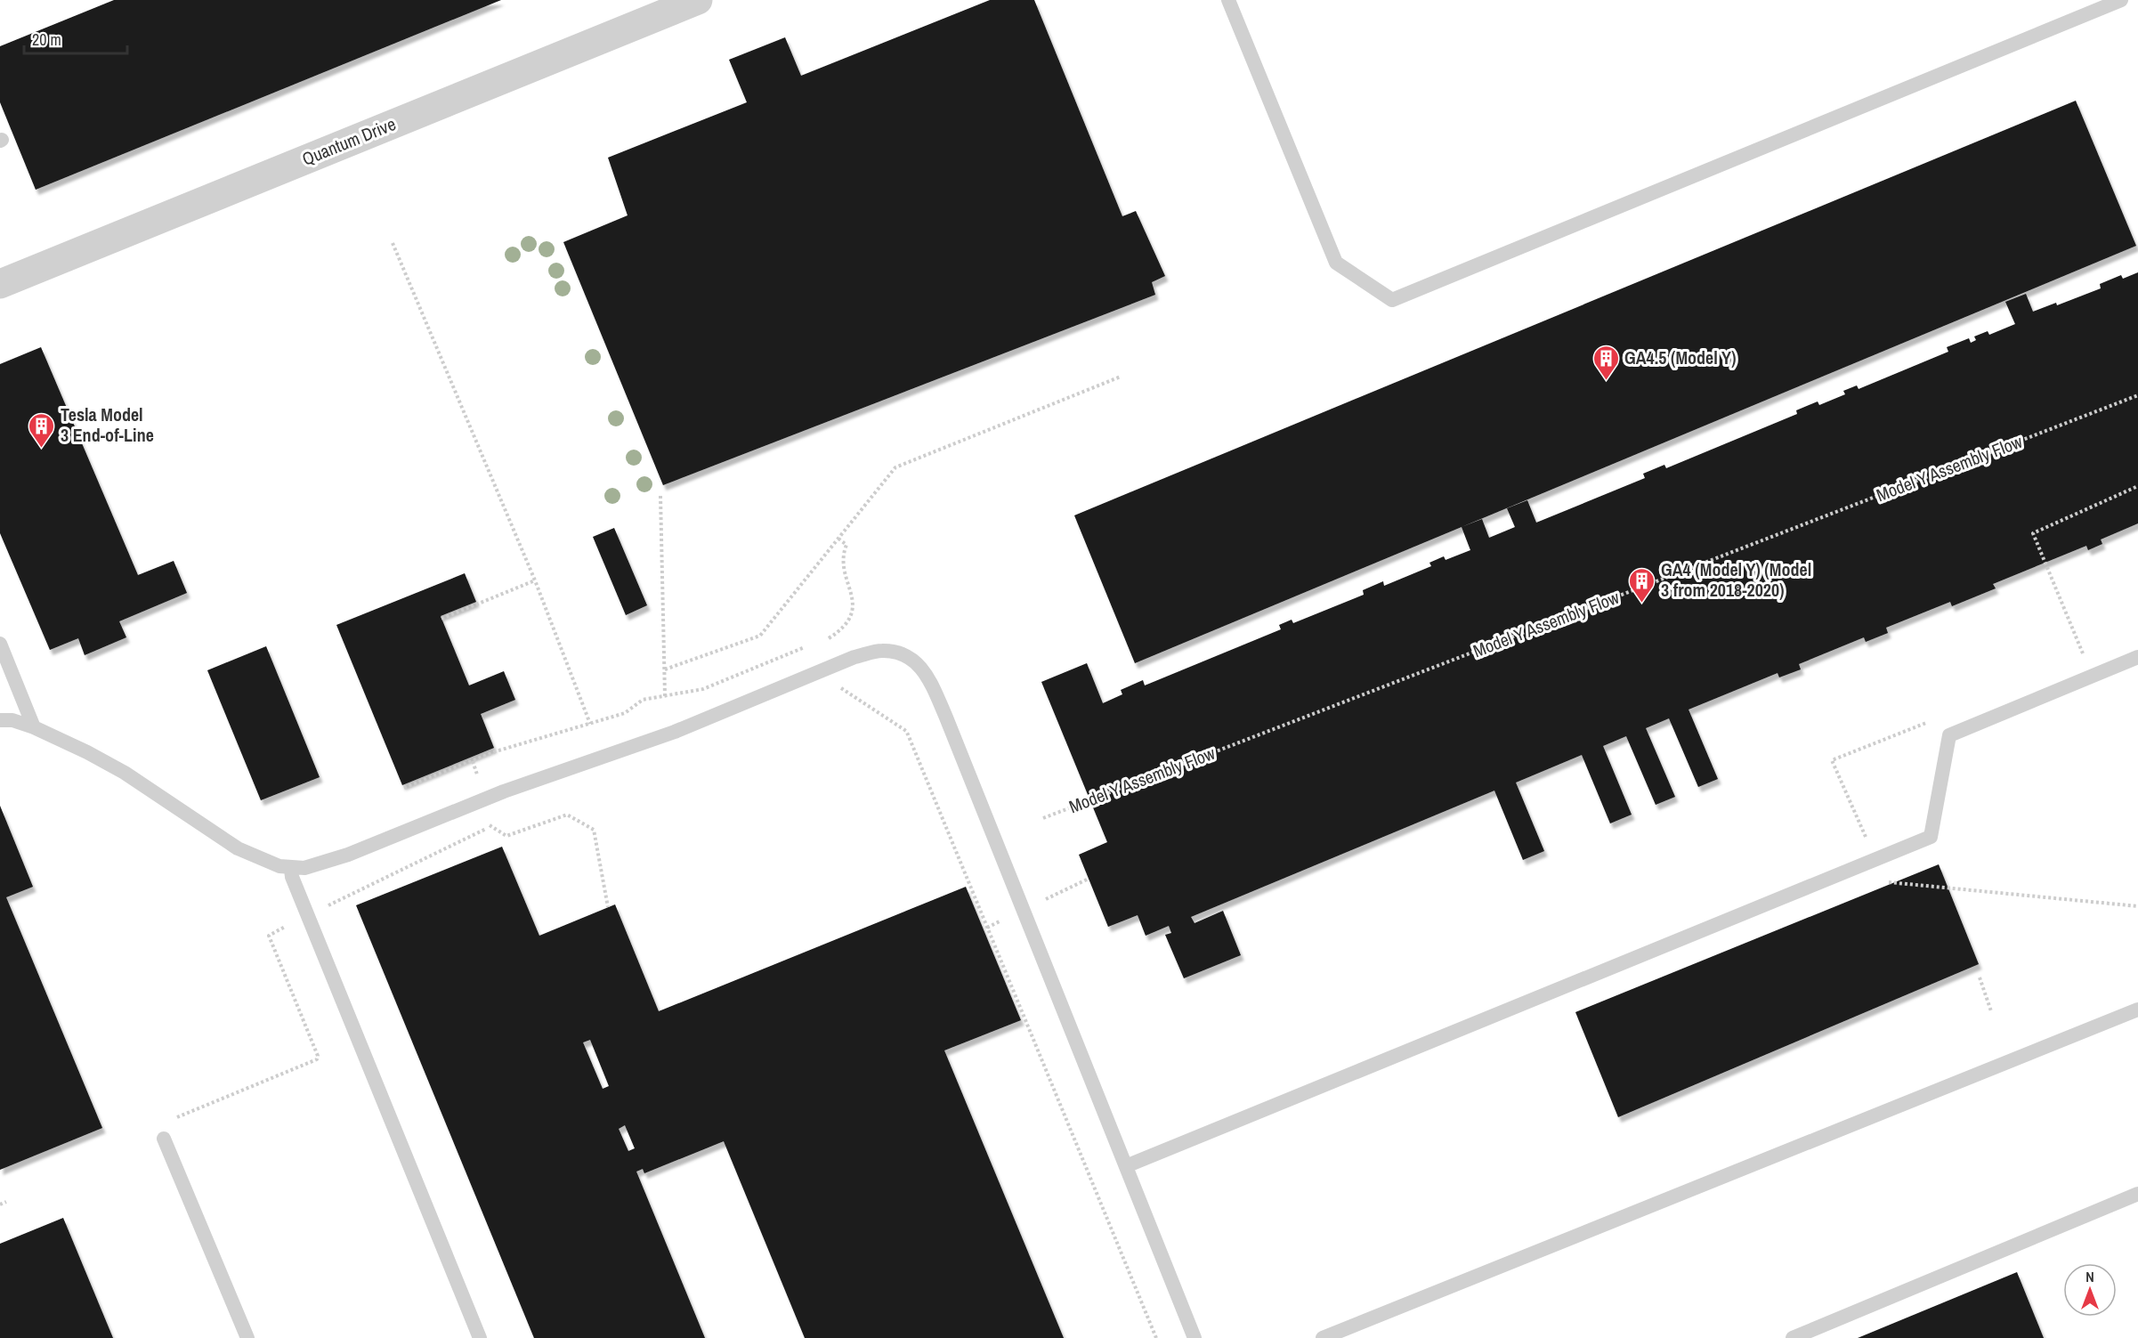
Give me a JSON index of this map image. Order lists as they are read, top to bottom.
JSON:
{
  "streets": {
    "street": ["Quantum Drive"],
    "path": ["Model Y Assembly Flow"]
  },
  "places": {
    "building": ["GA4.5 (Model Y)", "Tesla Model 3 End-of-Line", "GA4 (Model Y) (Model 3 from 2018-2020)"]
  },
  "scale_bar": "20 m",
  "north": "top"
}
